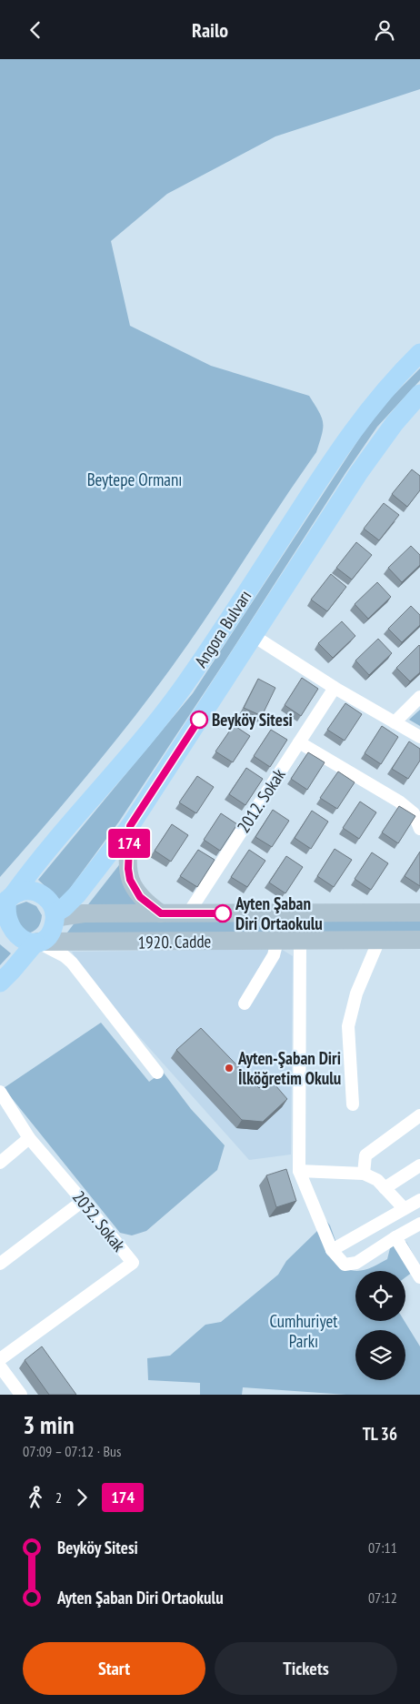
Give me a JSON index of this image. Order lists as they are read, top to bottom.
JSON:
{
  "streets": {
    "main road": ["Angora Bulvarı", "1920. Cadde"],
    "street": ["2012. Sokak", "2032. Sokak"]
  },
  "crossings": [
    ["Angora Bulvarı", "1920. Cadde"],
    ["2012. Sokak", "1920. Cadde"]
  ],
  "parks": ["Beytepe Ormanı", "Cumhuriyet Parkı"],
  "places": ["Beyköy Sitesi", "Ayten Şaban Diri Ortaokulu", "Ayten-Şaban Diri İlköğretim Okulu"],
  "lines": ["bus line 174"],
  "page": {
    "header": "Railo",
    "on_map": "174",
    "heading": ["3 min", "07:09 – 07:12 · Bus", "TL 36"],
    "legs": ["2", "174"],
    "list": [
      {
        "name": "Beyköy Sitesi",
        "value": "07:11"
      },
      {
        "name": "Ayten Şaban Diri Ortaokulu",
        "value": "07:12"
      }
    ],
    "buttons": ["Start", "Tickets"]
  }
}
